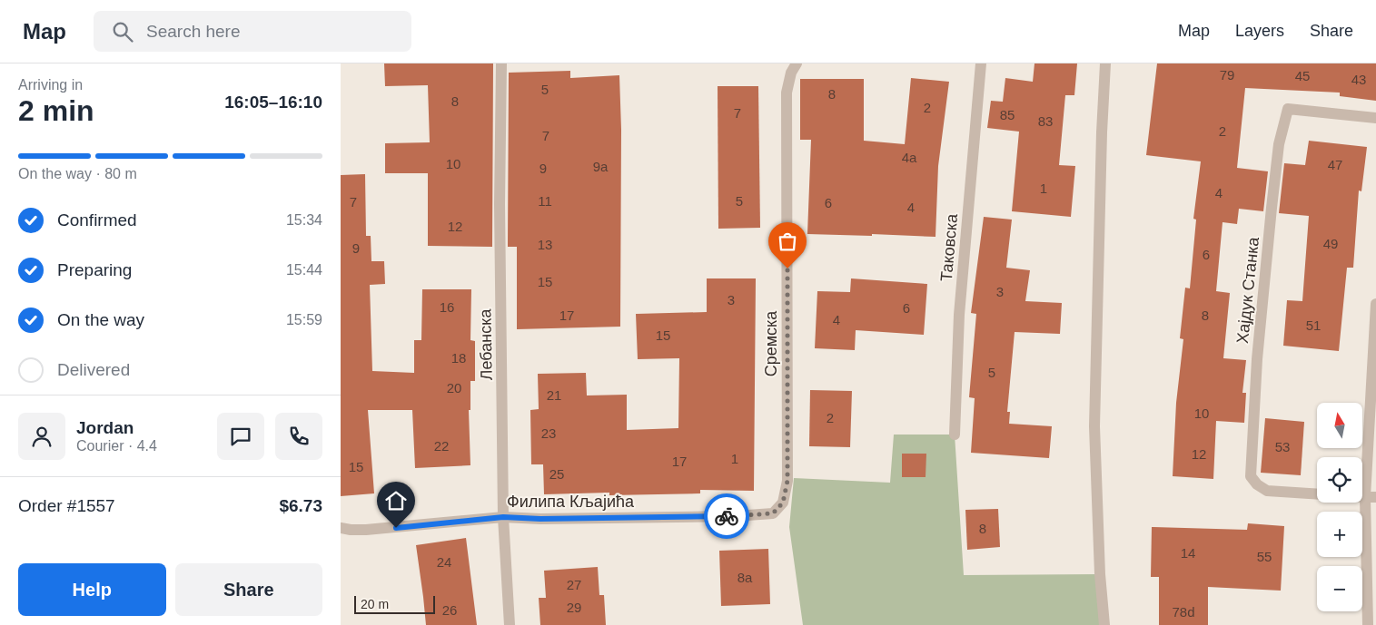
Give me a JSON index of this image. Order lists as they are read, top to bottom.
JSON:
{
  "streets": {
    "street": [
      "Таковска",
      "Хајдук Станка",
      "Сремска",
      "Лебанска",
      "Филипа Кљајића"
    ]
  },
  "crossings": [
    ["Сремска", "Филипа Кљајића"],
    ["Лебанска", "Филипа Кљајића"]
  ],
  "house_numbers": [
    "79",
    "45",
    "43",
    "5",
    "8",
    "8",
    "2",
    "7",
    "85",
    "83",
    "2",
    "7",
    "4a",
    "10",
    "47",
    "9a",
    "9",
    "1",
    "4",
    "11",
    "5",
    "7",
    "6",
    "4",
    "12",
    "49",
    "13",
    "9",
    "6",
    "15",
    "3",
    "3",
    "16",
    "6",
    "17",
    "8",
    "4",
    "51",
    "15",
    "18",
    "5",
    "20",
    "21",
    "10",
    "2",
    "23",
    "22",
    "53",
    "12",
    "1",
    "17",
    "15",
    "25",
    "8",
    "14",
    "55",
    "24",
    "8a",
    "27",
    "29",
    "26",
    "78d"
  ],
  "scale_bar": "20 m",
  "north": "top",
  "page": {
    "header": "Map",
    "search": "Search here",
    "nav": ["Map", "Layers", "Share"],
    "heading": ["2 min", "Arriving in", "16:05–16:10"],
    "panel": [
      "Jordan",
      "Courier · 4.4",
      "Order #1557",
      "$6.73"
    ],
    "bar": "On the way · 80 m",
    "list": [
      ["Confirmed", "15:34"],
      ["Preparing", "15:44"],
      ["On the way", "15:59"],
      "Delivered"
    ],
    "map_buttons": ["+", "−"],
    "buttons": ["Help", "Share"],
    "scale": "20 m"
  }
}
